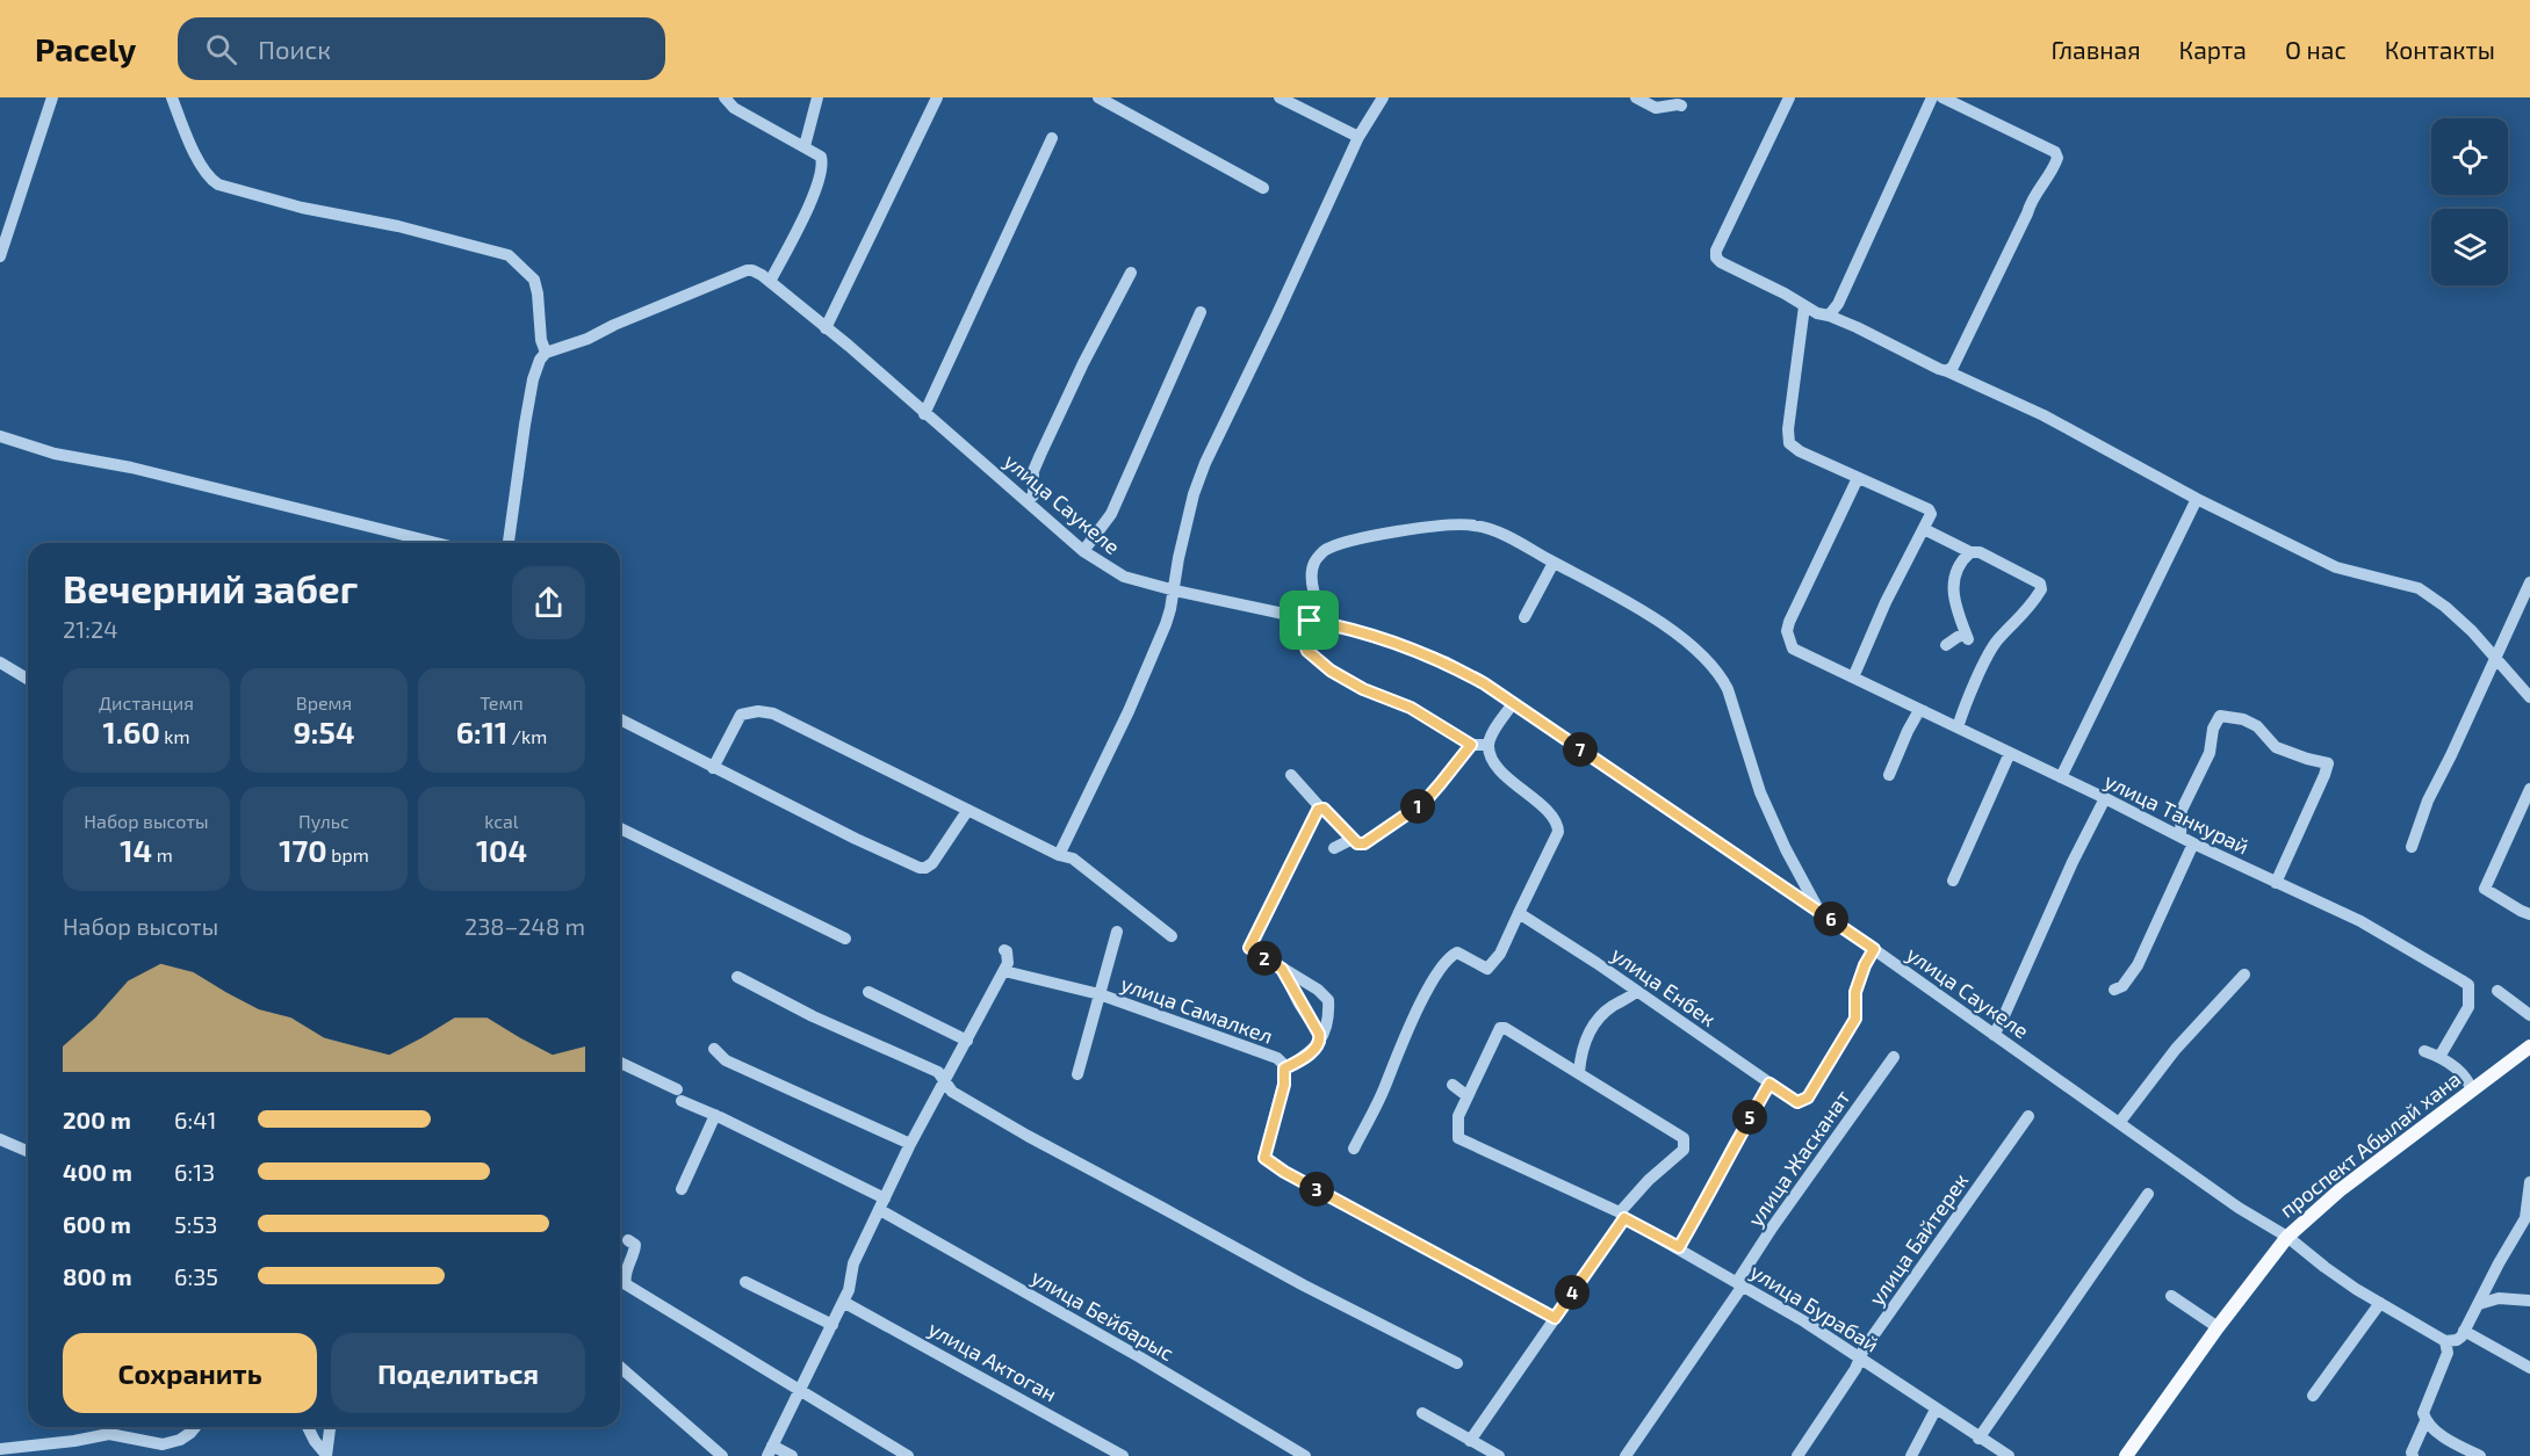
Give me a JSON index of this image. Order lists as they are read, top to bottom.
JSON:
{
  "streets": {
    "main road": ["проспект Абылай хана"],
    "street": [
      "улица Саукеле",
      "улица Танкурай",
      "улица Енбек",
      "улица Самалкел",
      "улица Жасканат",
      "улица Байтерек",
      "улица Бурабай",
      "улица Бейбарыс",
      "улица Актоган"
    ]
  },
  "crossings": [
    ["улица Саукеле", "улица Енбек"],
    ["улица Саукеле", "проспект Абылай хана"],
    ["улица Жасканат", "улица Бурабай"],
    ["улица Байтерек", "улица Бурабай"]
  ],
  "page": {
    "header": "Pacely",
    "search": "Поиск",
    "nav": [
      "Главная",
      "Карта",
      "О нас",
      "Контакты"
    ],
    "heading": ["Вечерний забег", "21:24"],
    "stats": [
      ["Дистанция", "1.60 km"],
      ["Время", "9:54"],
      ["Темп", "6:11 /km"],
      ["Набор высоты", "14 m"],
      ["Пульс", "170 bpm"],
      ["kcal", "104"]
    ],
    "pins": [
      "7",
      "1",
      "6",
      "2",
      "5",
      "3",
      "4"
    ],
    "chart": ["Набор высоты", "238–248 m"],
    "list": [
      {
        "name": "200 m",
        "note": "6:41"
      },
      {
        "name": "400 m",
        "note": "6:13"
      },
      {
        "name": "600 m",
        "note": "5:53"
      },
      {
        "name": "800 m",
        "note": "6:35"
      }
    ],
    "buttons": ["Сохранить", "Поделиться"]
  }
}
